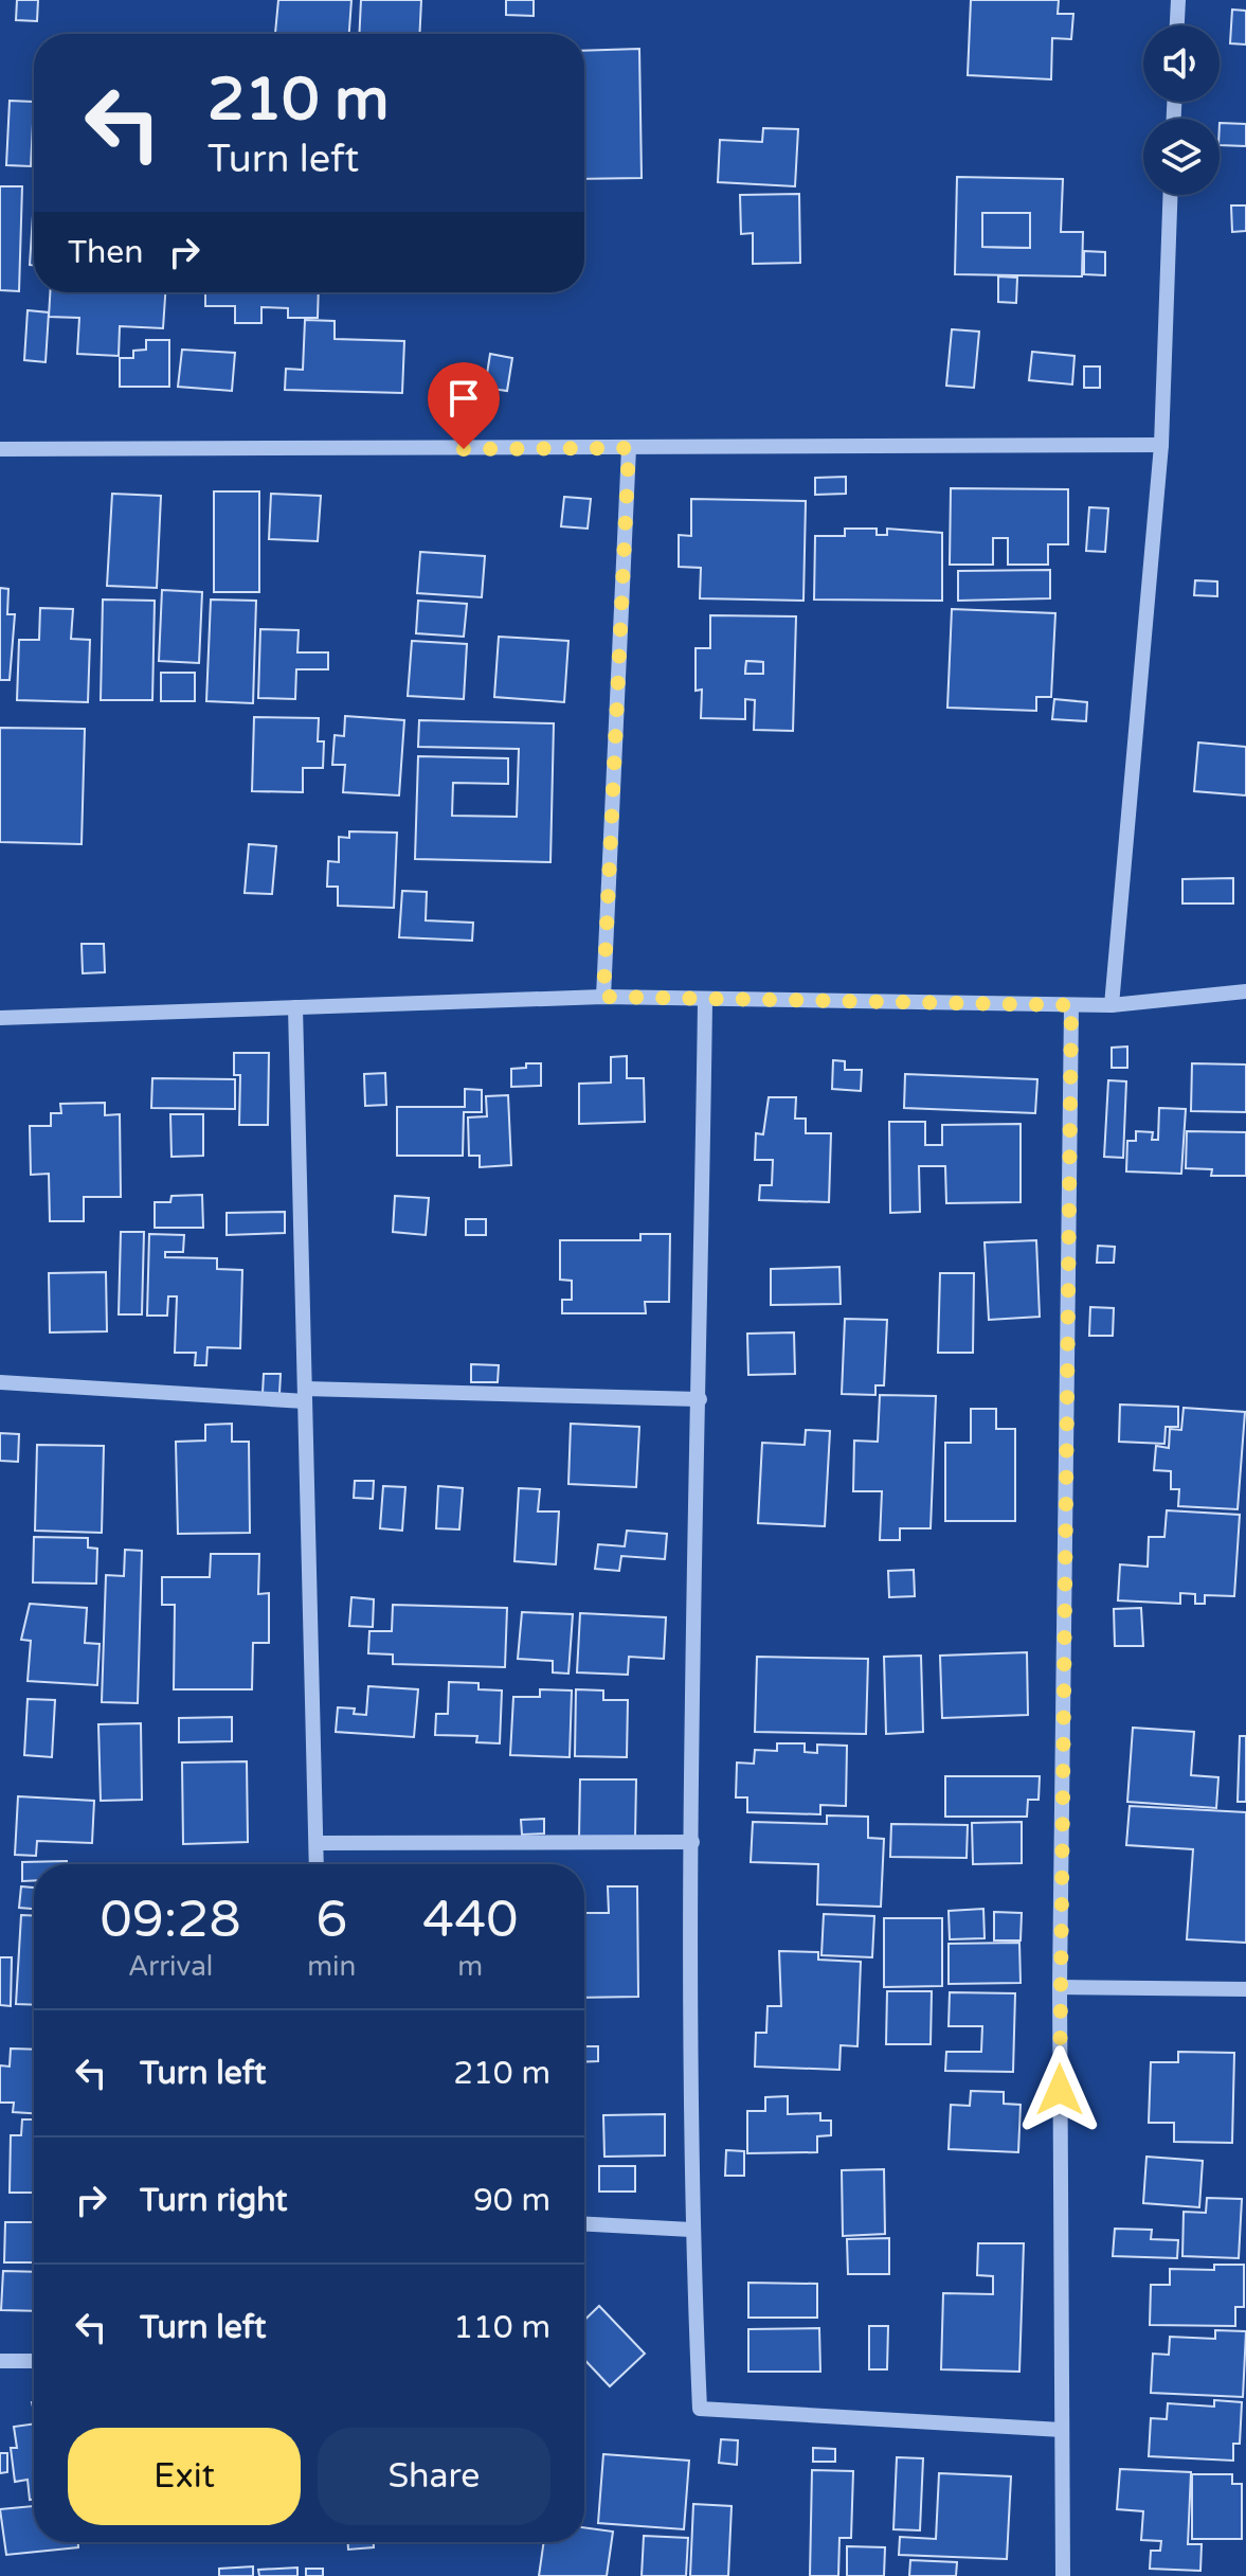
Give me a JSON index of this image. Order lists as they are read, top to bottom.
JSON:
{
  "page": {
    "turn": ["210 m", "Turn left"],
    "then": "Then",
    "eta": [
      "09:28",
      "Arrival",
      "6",
      "min",
      "440",
      "m"
    ],
    "list": [
      {
        "name": "Turn left",
        "value": "210 m"
      },
      {
        "name": "Turn right",
        "value": "90 m"
      },
      {
        "name": "Turn left",
        "value": "110 m"
      }
    ],
    "buttons": ["Exit", "Share"]
  }
}
